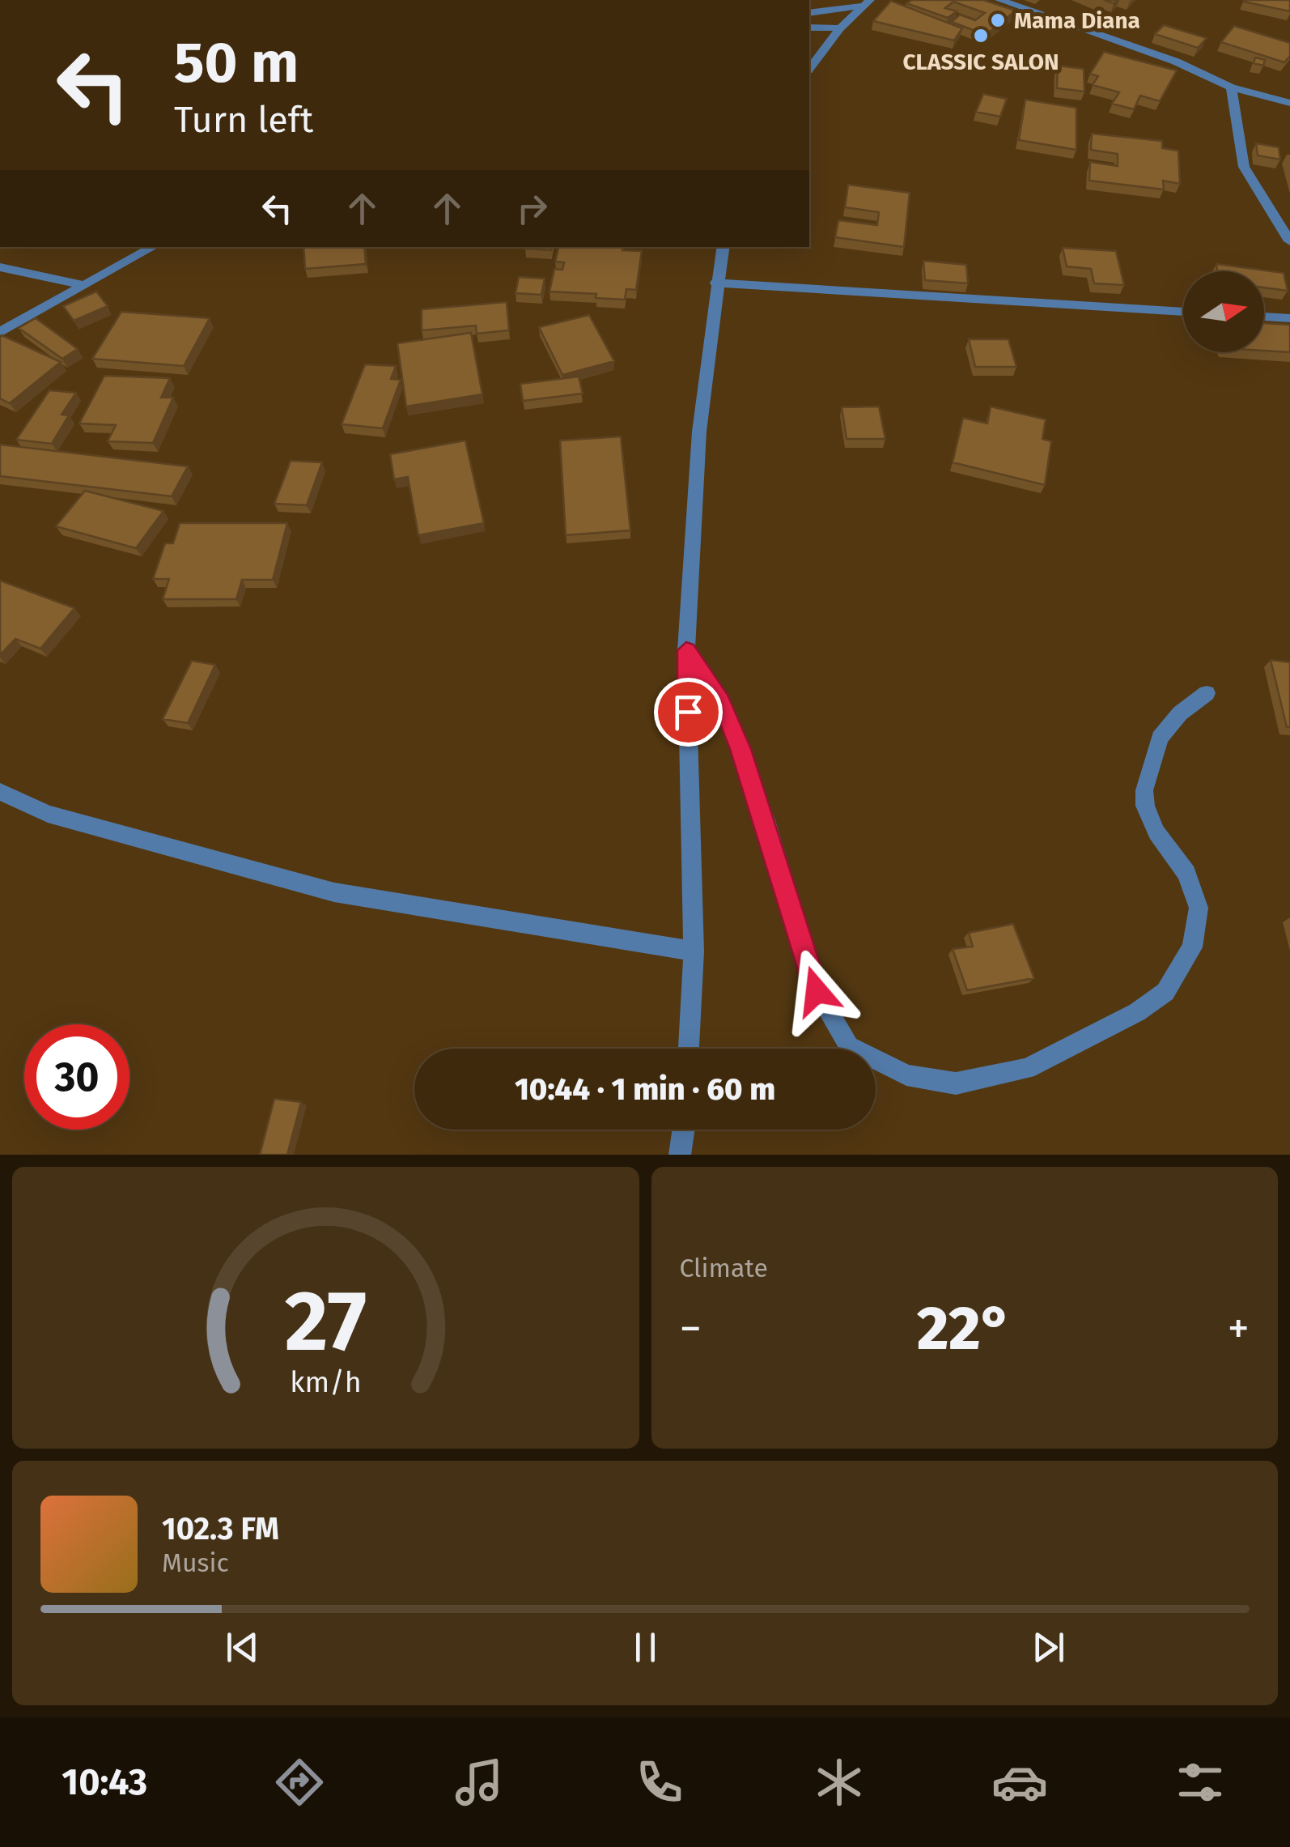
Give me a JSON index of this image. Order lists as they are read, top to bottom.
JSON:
{
  "places": ["Mama Diana", "CLASSIC SALON"],
  "north": "right",
  "page": {
    "turn": ["50 m", "Turn left"],
    "limit": "30",
    "trip": "10:44 · 1 min · 60 m",
    "tile": "Climate",
    "heat": ["−", "22°", "+"],
    "song": ["102.3 FM", "Music"],
    "tabs": "10:43",
    "gauge": ["27", "km/h"]
  }
}
